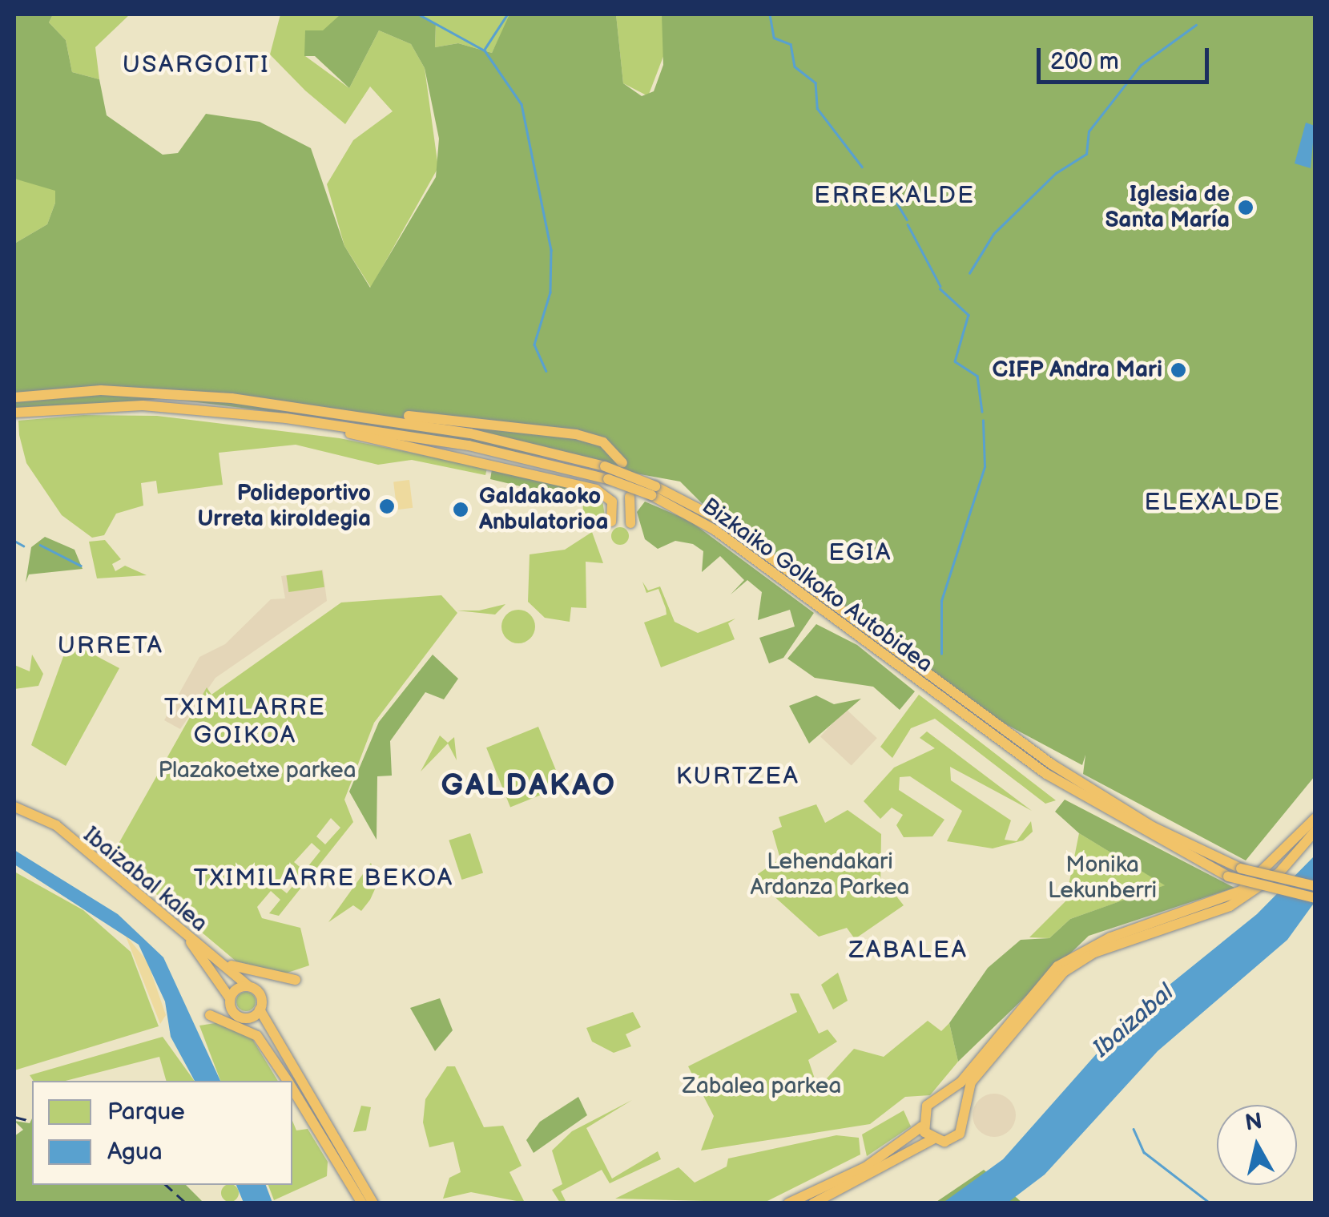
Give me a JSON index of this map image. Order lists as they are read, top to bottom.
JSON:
{
  "streets": {
    "highway": ["Bizkaiko Golkoko Autobidea", "Ibaizabal kalea"]
  },
  "districts": [
    "USARGOITI",
    "ERREKALDE",
    "ELEXALDE",
    "EGIA",
    "URRETA",
    "TXIMILARRE GOIKOA",
    "KURTZEA",
    "GALDAKAO",
    "TXIMILARRE BEKOA",
    "ZABALEA"
  ],
  "water": ["Ibaizabal"],
  "parks": [
    "Plazakoetxe parkea",
    "Lehendakari Ardanza Parkea",
    "Monika Lekunberri",
    "Zabalea parkea"
  ],
  "places": [
    "Iglesia de Santa María",
    "CIFP Andra Mari",
    "Polideportivo Urreta kiroldegia",
    "Galdakaoko Anbulatorioa"
  ],
  "legend": ["Parque", "Agua"],
  "scale_bar": "200 m",
  "north": "top"
}
